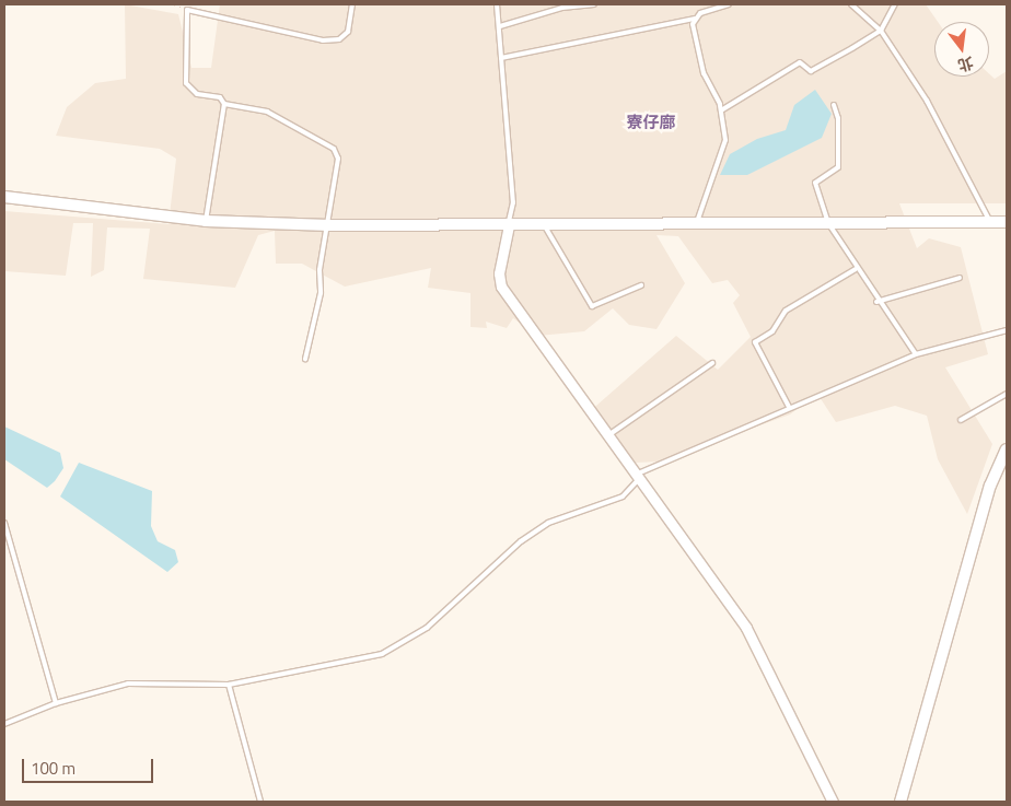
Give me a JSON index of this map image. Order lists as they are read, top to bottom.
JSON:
{
  "districts": ["寮仔廍"],
  "scale_bar": "100 m",
  "north": "bottom"
}
